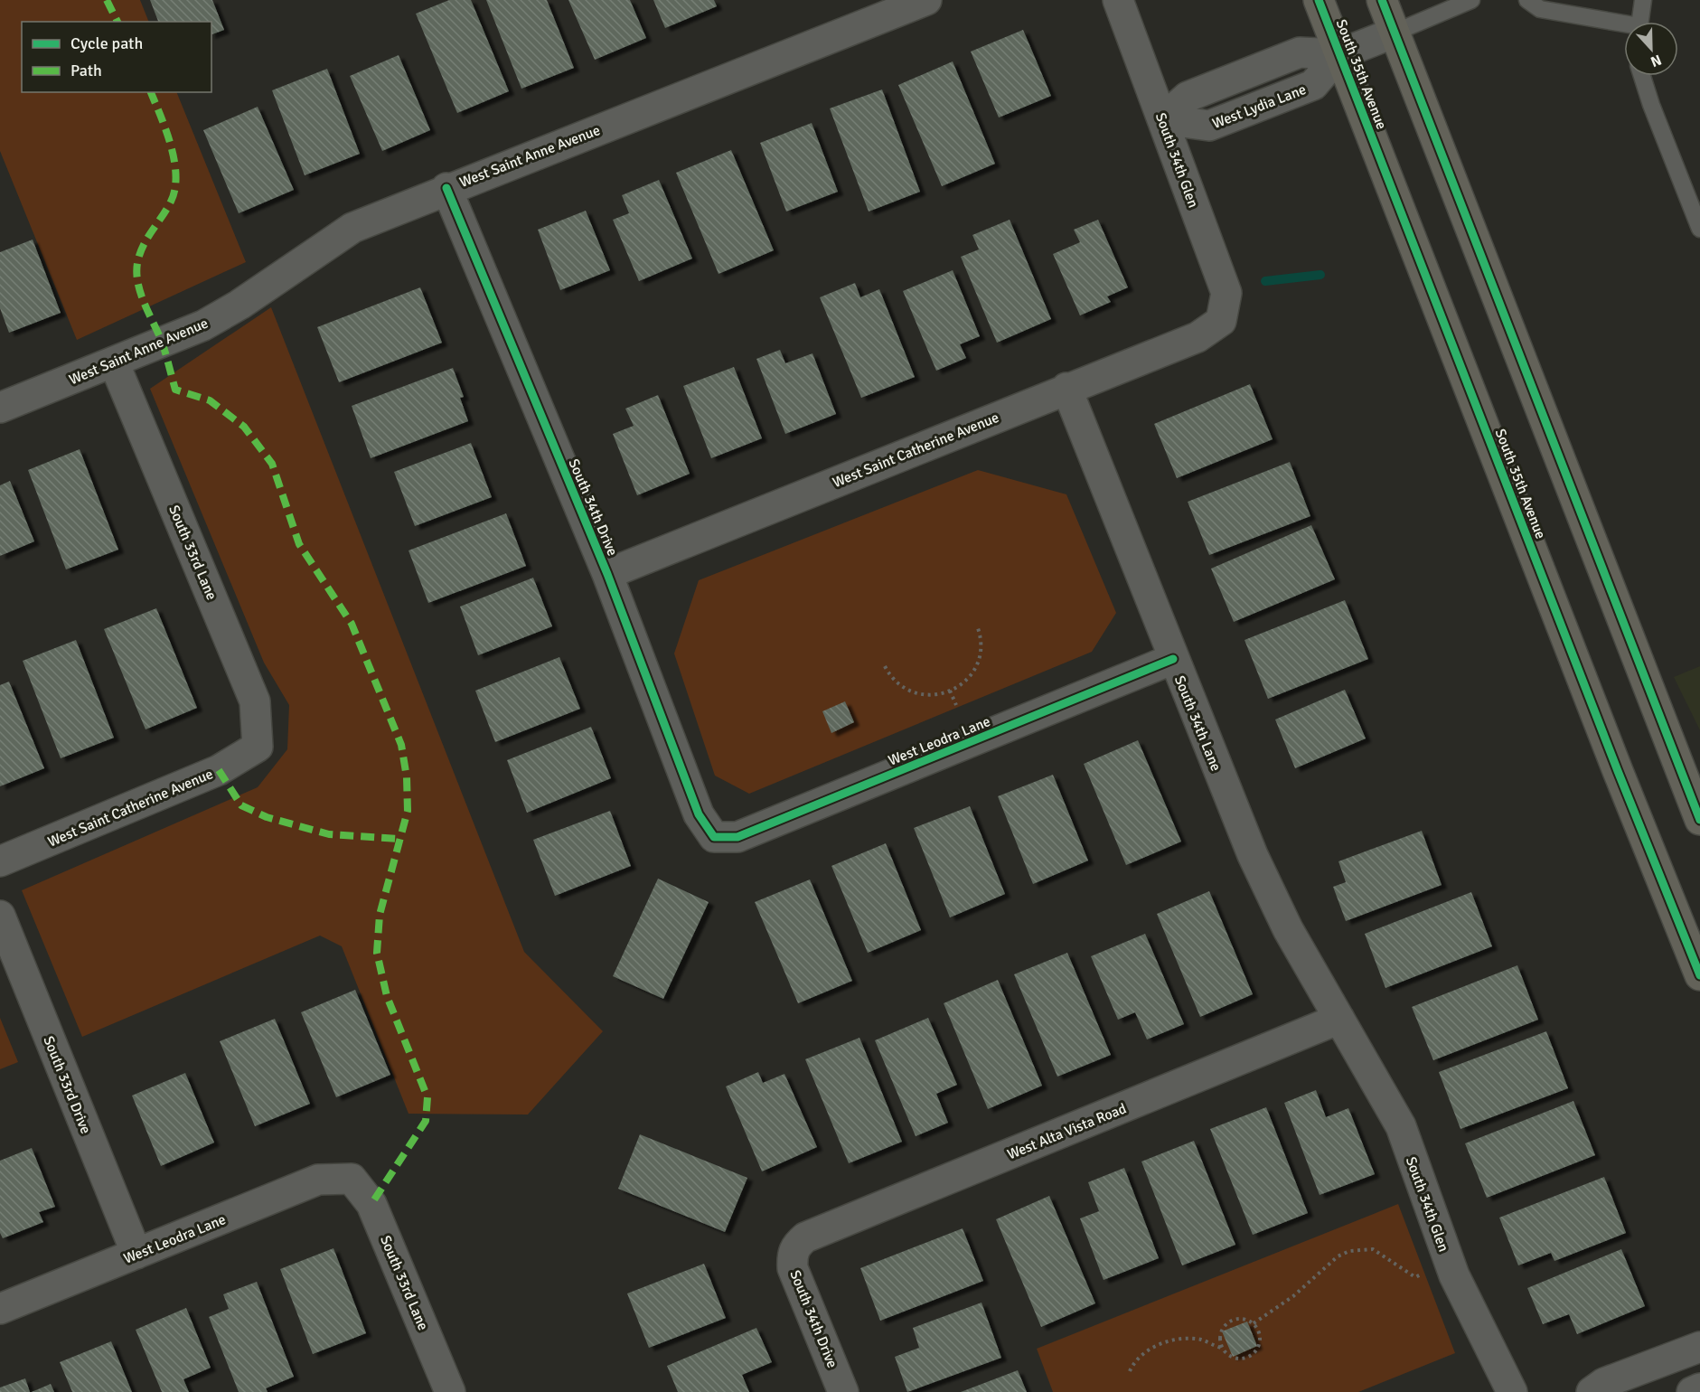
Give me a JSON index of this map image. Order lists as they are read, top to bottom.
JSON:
{
  "streets": {
    "main road": ["South 35th Avenue"],
    "street": [
      "West Lydia Lane",
      "West Saint Anne Avenue",
      "South 34th Glen",
      "West Saint Catherine Avenue",
      "South 34th Drive",
      "South 33rd Lane",
      "South 34th Lane",
      "West Leodra Lane",
      "South 33rd Drive",
      "West Alta Vista Road"
    ]
  },
  "crossings": [
    ["South 35th Avenue", "West Lydia Lane"],
    ["West Lydia Lane", "South 34th Glen"],
    ["West Saint Anne Avenue", "South 34th Drive"],
    ["West Saint Anne Avenue", "South 33rd Lane"],
    ["South 34th Glen", "West Saint Catherine Avenue"],
    ["South 34th Glen", "South 34th Lane"],
    ["South 34th Glen", "West Alta Vista Road"],
    ["West Saint Catherine Avenue", "South 34th Drive"],
    ["West Saint Catherine Avenue", "South 33rd Lane"],
    ["West Saint Catherine Avenue", "South 34th Lane"],
    ["South 34th Drive", "West Leodra Lane"],
    ["South 34th Drive", "West Alta Vista Road"],
    ["South 33rd Lane", "West Leodra Lane"],
    ["South 34th Lane", "West Leodra Lane"],
    ["South 34th Lane", "West Alta Vista Road"],
    ["West Leodra Lane", "South 33rd Drive"]
  ],
  "legend": ["Cycle path", "Path"],
  "north": "bottom"
}
